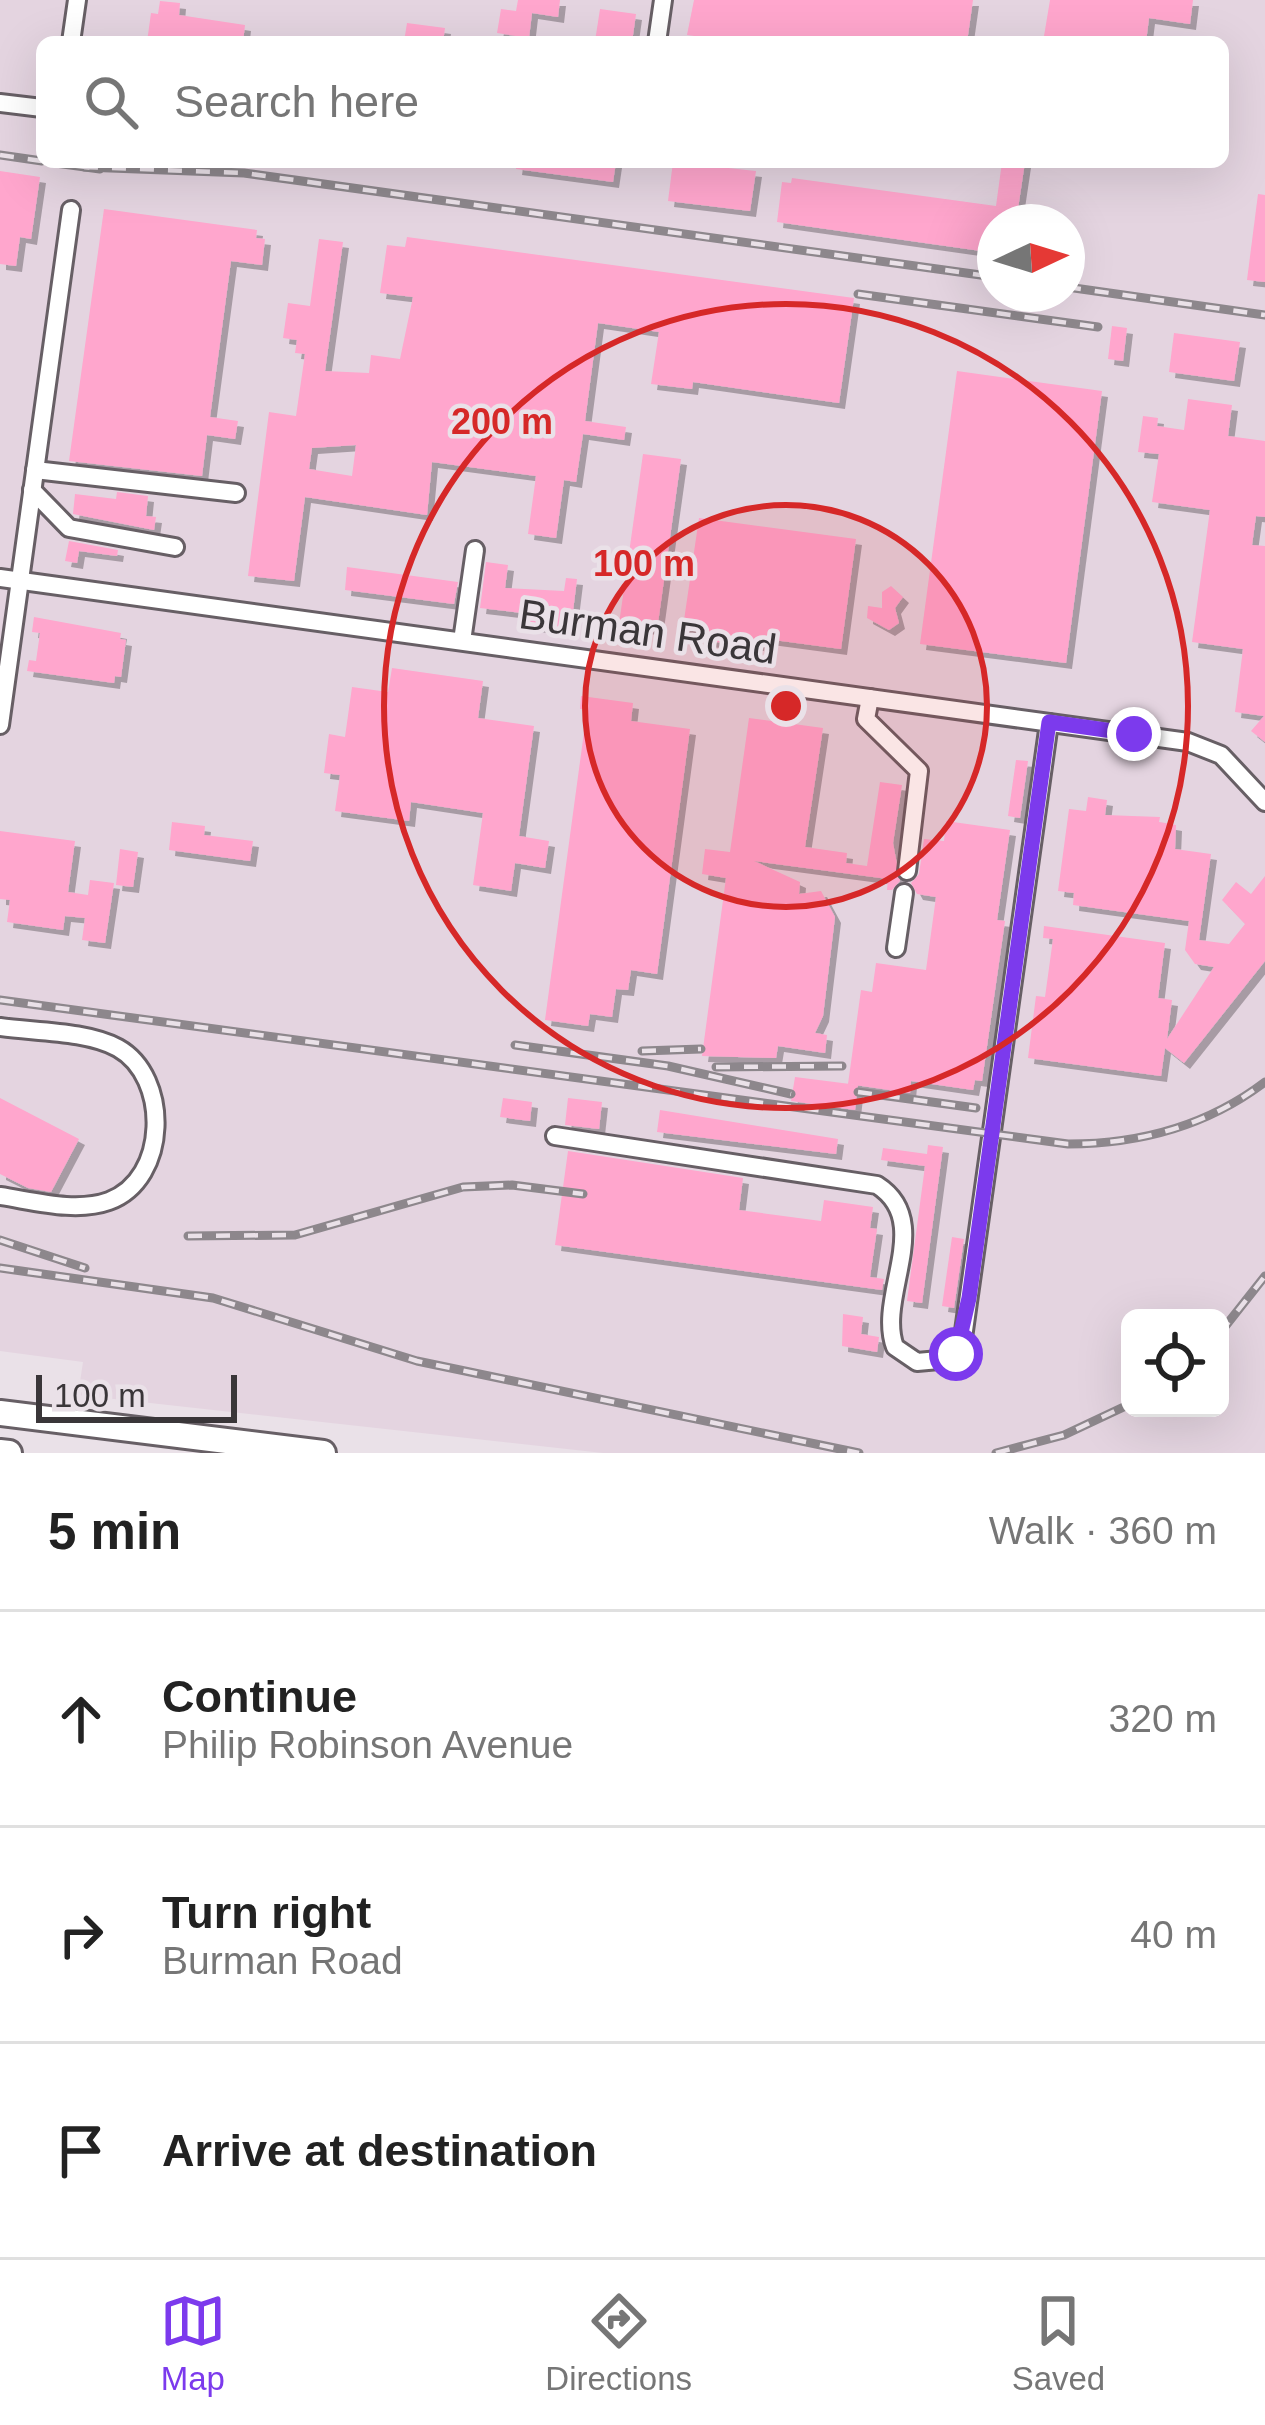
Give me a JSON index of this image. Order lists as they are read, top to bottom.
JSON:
{
  "streets": {
    "street": ["Burman Road"]
  },
  "scale_bar": "100 m",
  "north": "right",
  "page": {
    "search": "Search here",
    "scale": "100 m",
    "heading": ["5 min", "Walk · 360 m"],
    "list": [
      ["Continue", "Philip Robinson Avenue", "320 m"],
      ["Turn right", "Burman Road", "40 m"],
      "Arrive at destination"
    ],
    "nav": ["Map", "Directions", "Saved"]
  },
  "rings": ["200 m", "100 m"]
}
